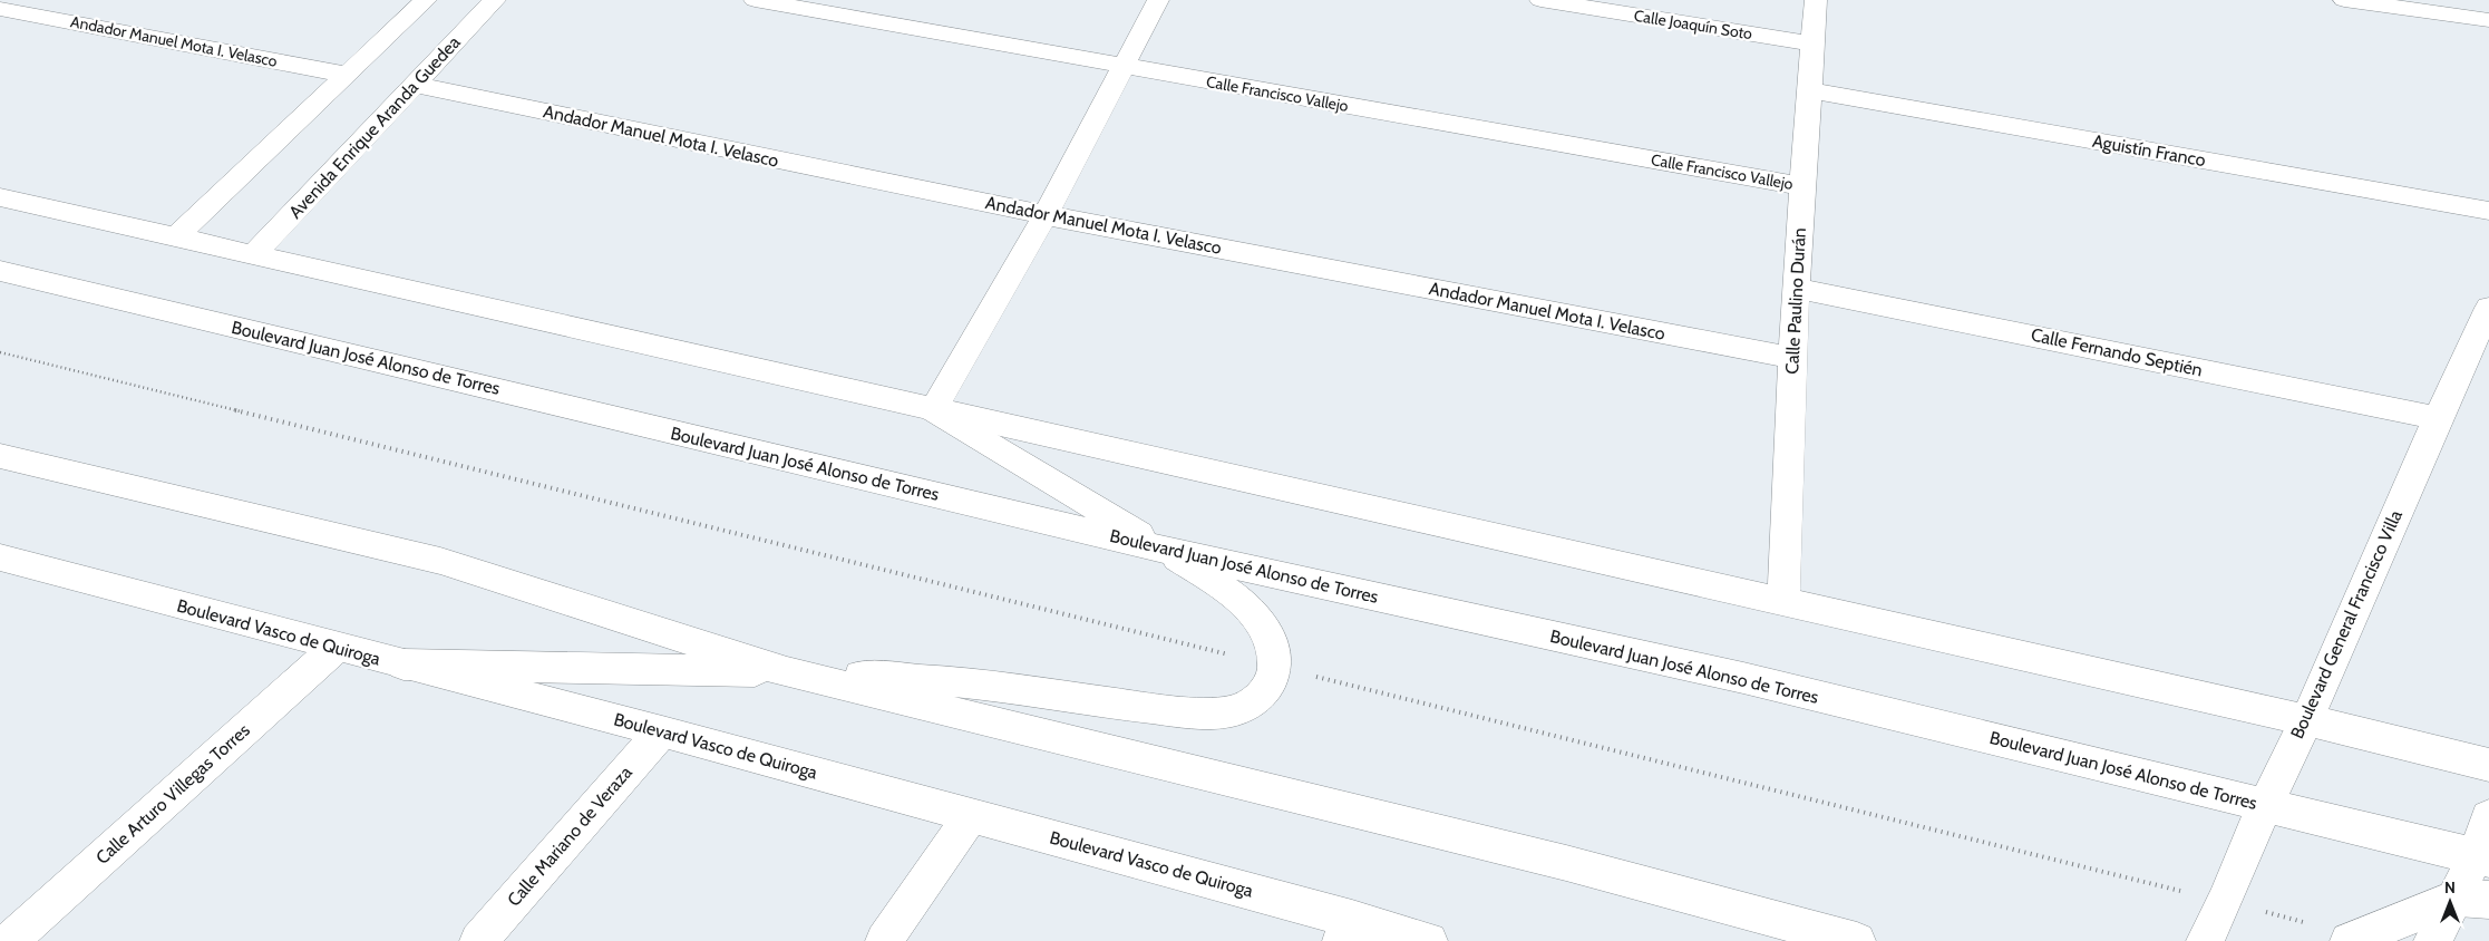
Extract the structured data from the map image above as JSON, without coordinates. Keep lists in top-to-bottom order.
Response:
{
  "streets": {
    "street": [
      "Calle Joaquín Soto",
      "Andador Manuel Mota I. Velasco",
      "Calle Francisco Vallejo",
      "Avenida Enrique Aranda Guedea",
      "Aguistín Franco",
      "Calle Paulino Durán",
      "Calle Fernando Septién",
      "Boulevard Juan José Alonso de Torres",
      "Boulevard General Francisco Villa",
      "Boulevard Vasco de Quiroga",
      "Calle Arturo Villegas Torres",
      "Calle Mariano de Veraza"
    ]
  },
  "crossings": [
    ["Calle Joaquín Soto", "Calle Paulino Durán"],
    ["Andador Manuel Mota I. Velasco", "Avenida Enrique Aranda Guedea"],
    ["Andador Manuel Mota I. Velasco", "Calle Paulino Durán"],
    ["Calle Francisco Vallejo", "Calle Paulino Durán"],
    ["Aguistín Franco", "Calle Paulino Durán"],
    ["Calle Paulino Durán", "Calle Fernando Septién"],
    ["Calle Fernando Septién", "Boulevard General Francisco Villa"],
    ["Boulevard Juan José Alonso de Torres", "Boulevard General Francisco Villa"],
    ["Boulevard Vasco de Quiroga", "Calle Arturo Villegas Torres"],
    ["Boulevard Vasco de Quiroga", "Calle Mariano de Veraza"]
  ],
  "north": "top"
}
